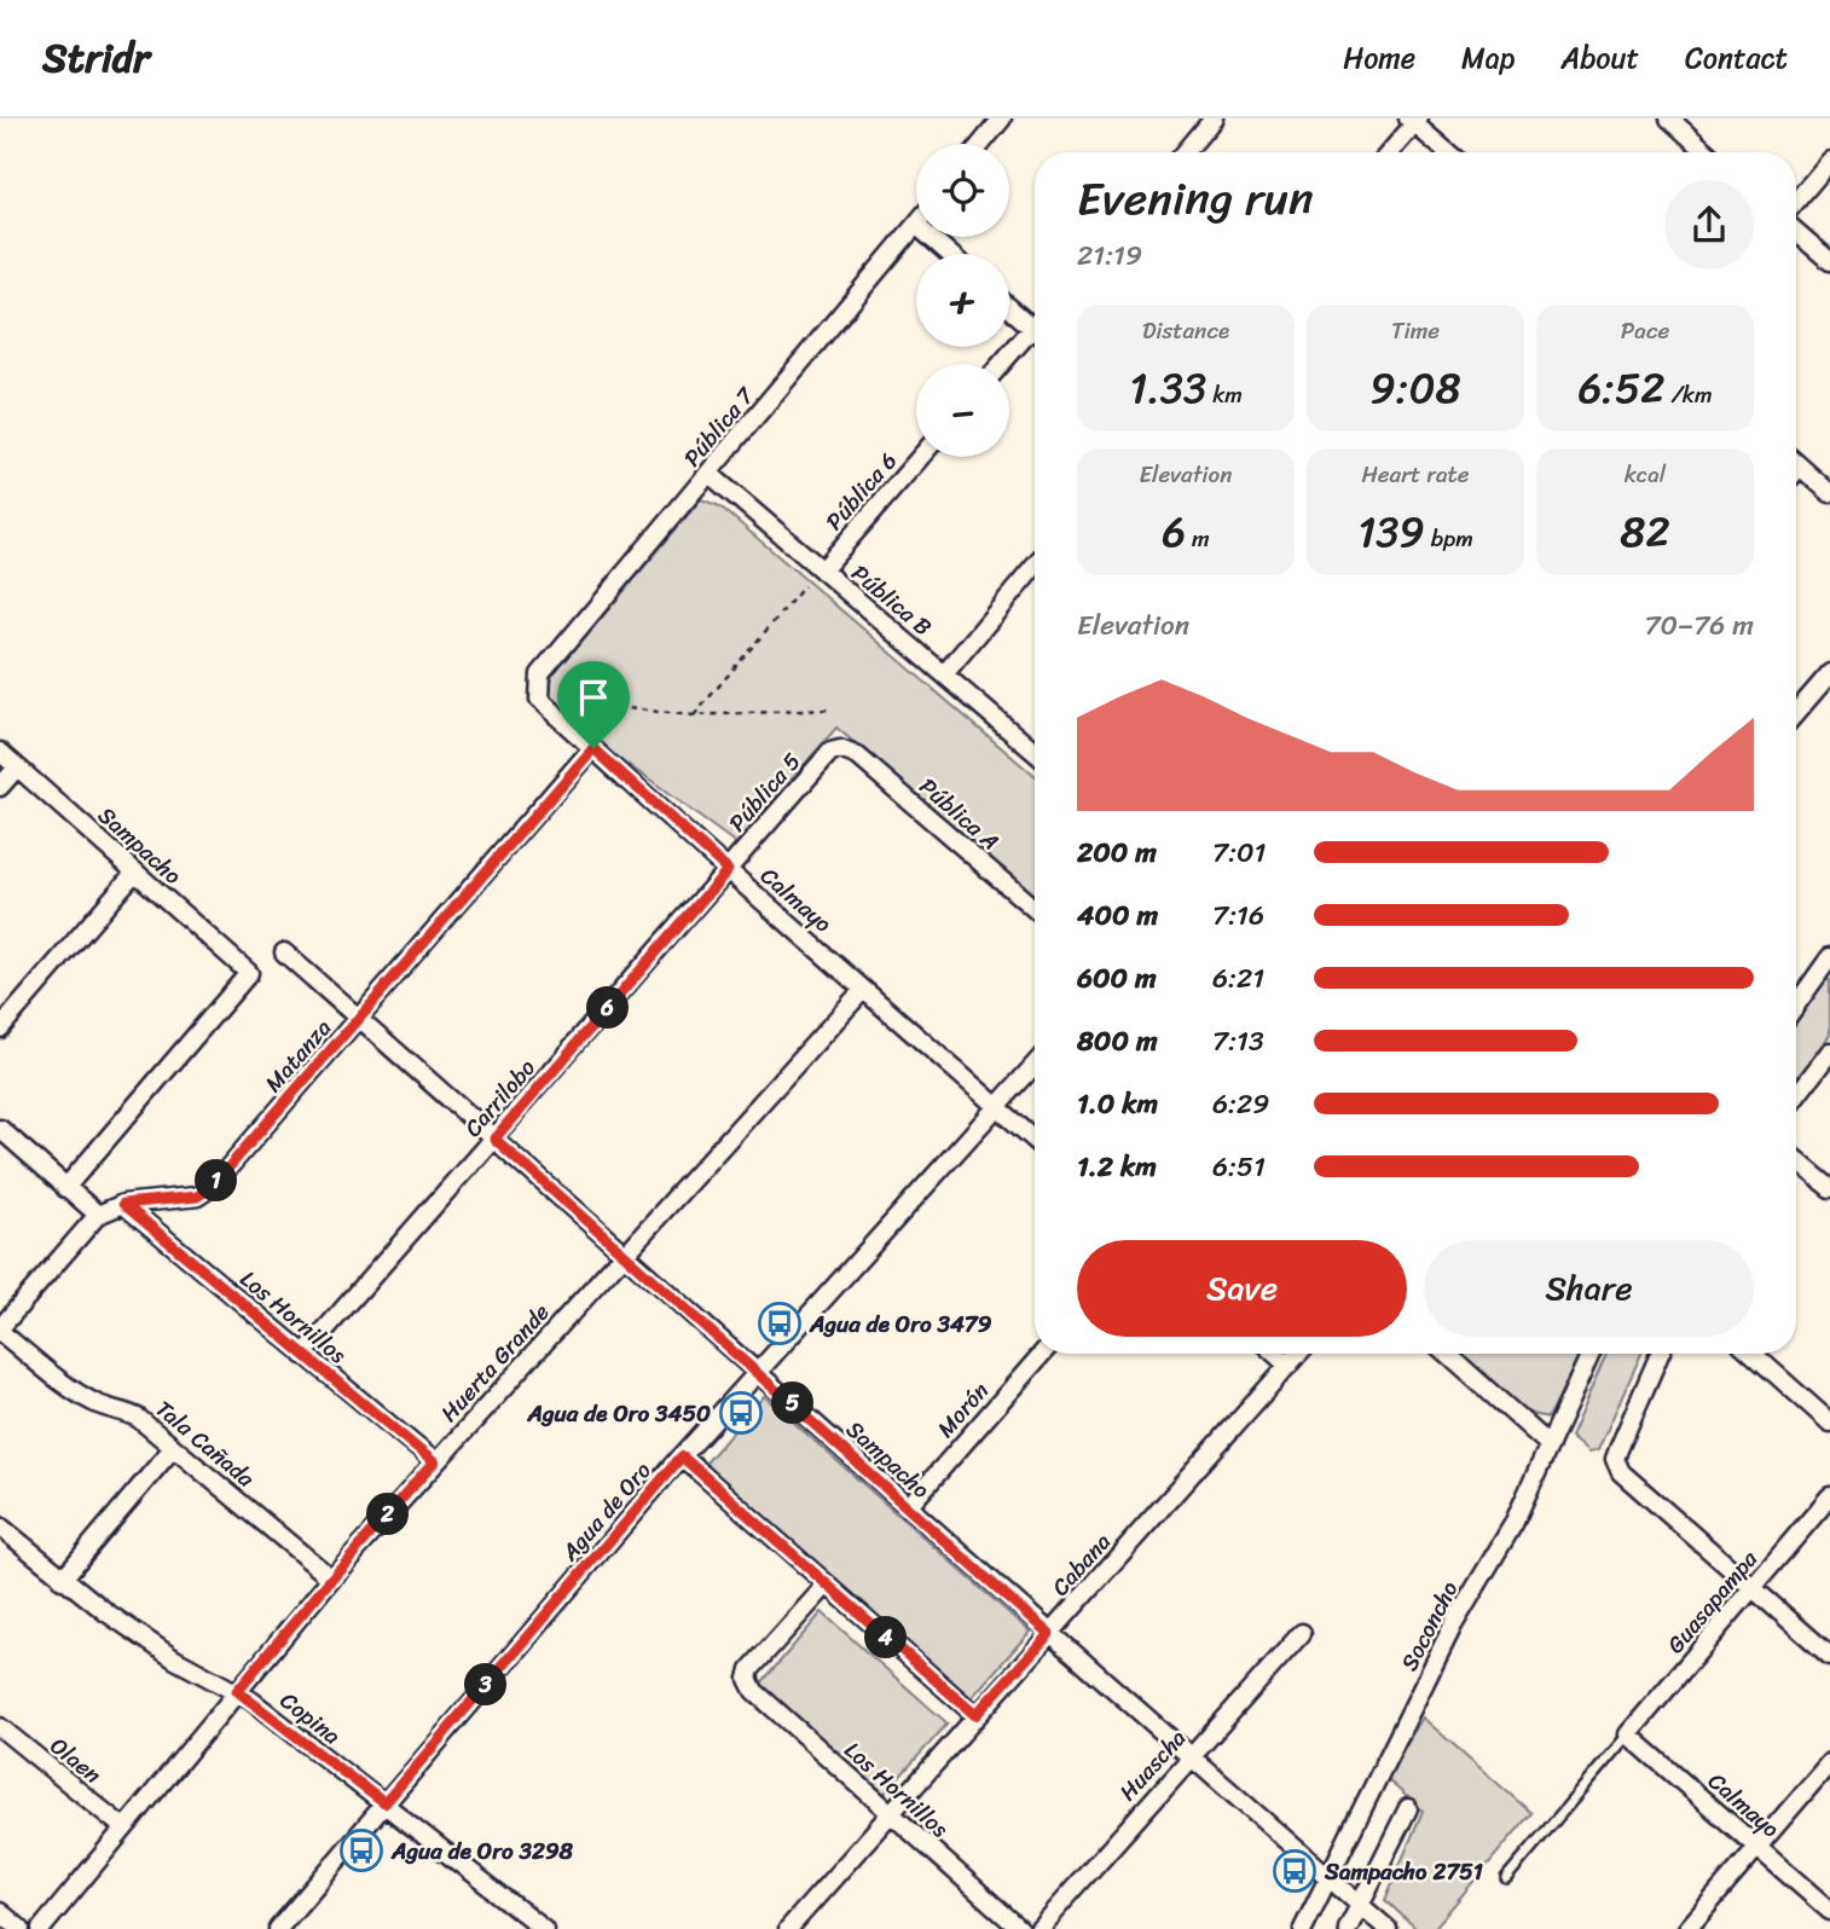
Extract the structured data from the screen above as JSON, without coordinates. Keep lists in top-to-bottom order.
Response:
{
  "streets": {
    "street": [
      "Pública 7",
      "Pública 6",
      "Pública B",
      "Pública 5",
      "Pública A",
      "Sampacho",
      "Calmayo",
      "Matanza",
      "Carrilobo",
      "Los Hornillos",
      "Huerta Grande",
      "Morón",
      "Tala Cañada",
      "Agua de Oro",
      "Cabana",
      "Guasapampa",
      "Soconcho",
      "Copina",
      "Olaen",
      "Huascha"
    ]
  },
  "crossings": [
    ["Pública 7", "Pública B"],
    ["Pública 7", "Calmayo"],
    ["Pública 6", "Pública B"],
    ["Pública 5", "Pública A"],
    ["Pública 5", "Calmayo"],
    ["Pública 5", "Carrilobo"],
    ["Sampacho", "Matanza"],
    ["Sampacho", "Carrilobo"],
    ["Sampacho", "Huerta Grande"],
    ["Sampacho", "Morón"],
    ["Sampacho", "Agua de Oro"],
    ["Sampacho", "Cabana"],
    ["Sampacho", "Soconcho"],
    ["Sampacho", "Huascha"],
    ["Calmayo", "Matanza"],
    ["Calmayo", "Carrilobo"],
    ["Calmayo", "Huerta Grande"],
    ["Calmayo", "Agua de Oro"],
    ["Calmayo", "Guasapampa"],
    ["Matanza", "Los Hornillos"],
    ["Matanza", "Tala Cañada"],
    ["Carrilobo", "Los Hornillos"],
    ["Los Hornillos", "Huerta Grande"],
    ["Los Hornillos", "Cabana"],
    ["Huerta Grande", "Tala Cañada"],
    ["Huerta Grande", "Copina"],
    ["Huerta Grande", "Olaen"],
    ["Agua de Oro", "Copina"]
  ],
  "places": {
    "bus stop": [
      "Agua de Oro 3479",
      "Agua de Oro 3450",
      "Agua de Oro 3298",
      "Sampacho 2751"
    ]
  },
  "page": {
    "header": "Stridr",
    "nav": [
      "Home",
      "Map",
      "About",
      "Contact"
    ],
    "map_buttons": ["+", "−"],
    "heading": ["Evening run", "21:19"],
    "stats": [
      ["Distance", "1.33 km"],
      ["Time", "9:08"],
      ["Pace", "6:52 /km"],
      ["Elevation", "6 m"],
      ["Heart rate", "139 bpm"],
      ["kcal", "82"]
    ],
    "chart": ["Elevation", "70–76 m"],
    "list": [
      {
        "name": "200 m",
        "note": "7:01"
      },
      {
        "name": "400 m",
        "note": "7:16"
      },
      {
        "name": "600 m",
        "note": "6:21"
      },
      {
        "name": "800 m",
        "note": "7:13"
      },
      {
        "name": "1.0 km",
        "note": "6:29"
      },
      {
        "name": "1.2 km",
        "note": "6:51"
      }
    ],
    "pins": [
      "6",
      "1",
      "5",
      "2",
      "4",
      "3"
    ],
    "buttons": ["Save", "Share"]
  }
}
